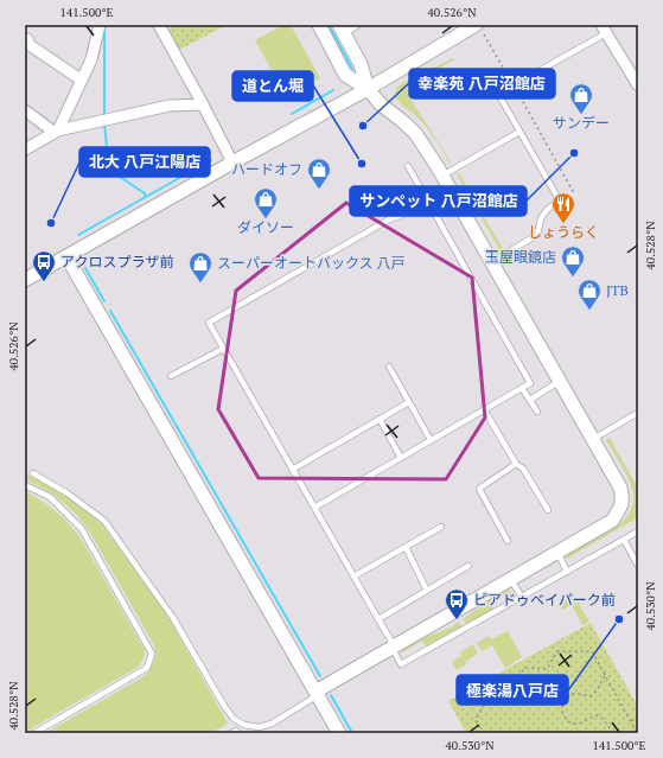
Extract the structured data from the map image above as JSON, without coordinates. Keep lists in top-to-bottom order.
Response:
{
  "places": {
    "shop": [
      "サンデー",
      "ハードオフ",
      "ダイソー",
      "玉屋眼鏡店",
      "スーパーオートバックス 八戸",
      "JTB"
    ],
    "other": [
      "幸楽苑 八戸沼館店",
      "サンペット 八戸沼館店",
      "道とん堀",
      "北大 八戸江陽店",
      "極楽湯八戸店"
    ],
    "restaurant": ["しょうらく"],
    "bus stop": ["アクロスプラザ前", "ピアドゥベイパーク前"]
  },
  "coordinates": [
    "141.500°E",
    "40.526°N",
    "40.528°N",
    "40.530°N"
  ]
}
